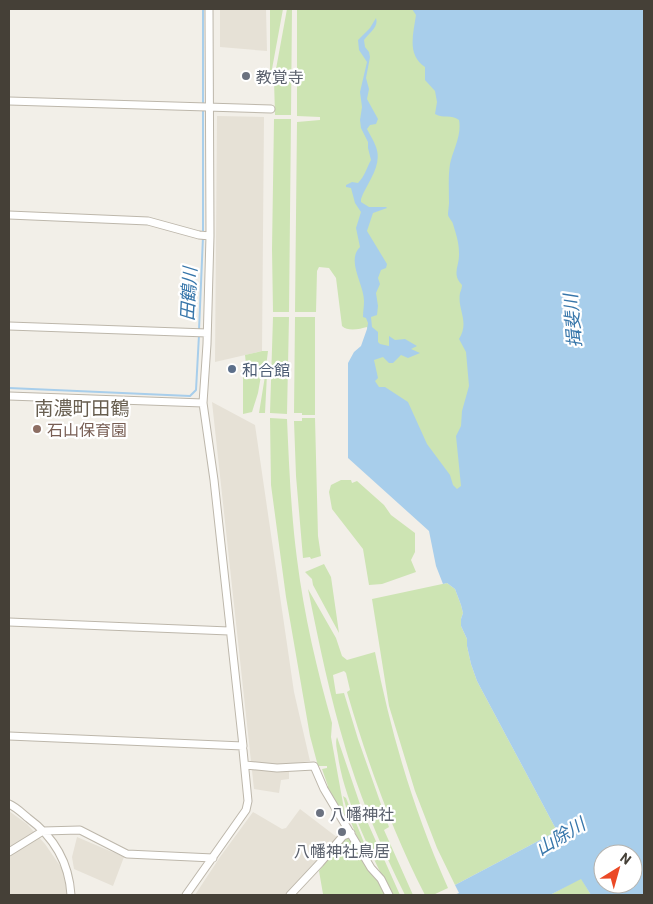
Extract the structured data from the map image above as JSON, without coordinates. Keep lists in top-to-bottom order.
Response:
{
  "districts": ["南濃町田鶴"],
  "water": ["田鶴川", "揖斐川", "山除川"],
  "places": [
    "教覚寺",
    "和合館",
    "石山保育園",
    "八幡神社",
    "八幡神社鳥居"
  ],
  "north": "top right"
}
